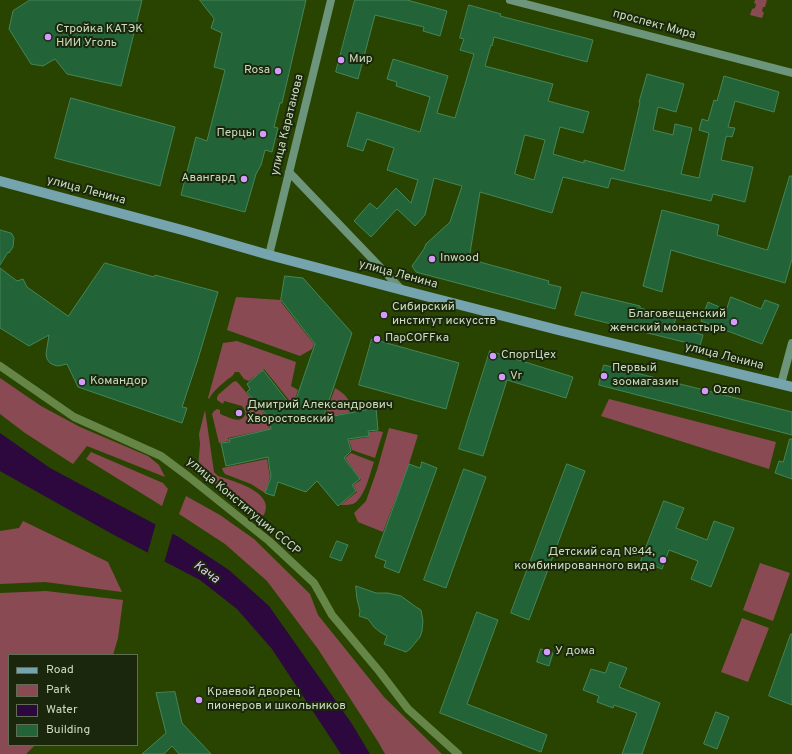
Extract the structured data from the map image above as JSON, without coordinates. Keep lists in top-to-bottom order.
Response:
{
  "streets": {
    "main road": ["улица Ленина"],
    "street": ["проспект Мира", "улица Каратанова", "улица Конституции СССР"]
  },
  "crossings": [
    ["улица Каратанова", "улица Ленина"]
  ],
  "water": ["Кача"],
  "places": [
    "Стройка КАТЭК НИИ Уголь",
    "Мир",
    "Rosa",
    "Перцы",
    "Авангард",
    "Inwood",
    "Сибирский институт искусств",
    "Благовещенский женский монастырь",
    "ПарCOFFка",
    "СпортЦех",
    "Первый зоомагазин",
    "Vr",
    "Командор",
    "Ozon",
    "Дмитрий Александрович Хворостовский",
    "Детский сад №44, комбинированного вида",
    "У дома",
    "Краевой дворец пионеров и школьников"
  ],
  "legend": [
    "Road",
    "Park",
    "Water",
    "Building"
  ]
}
